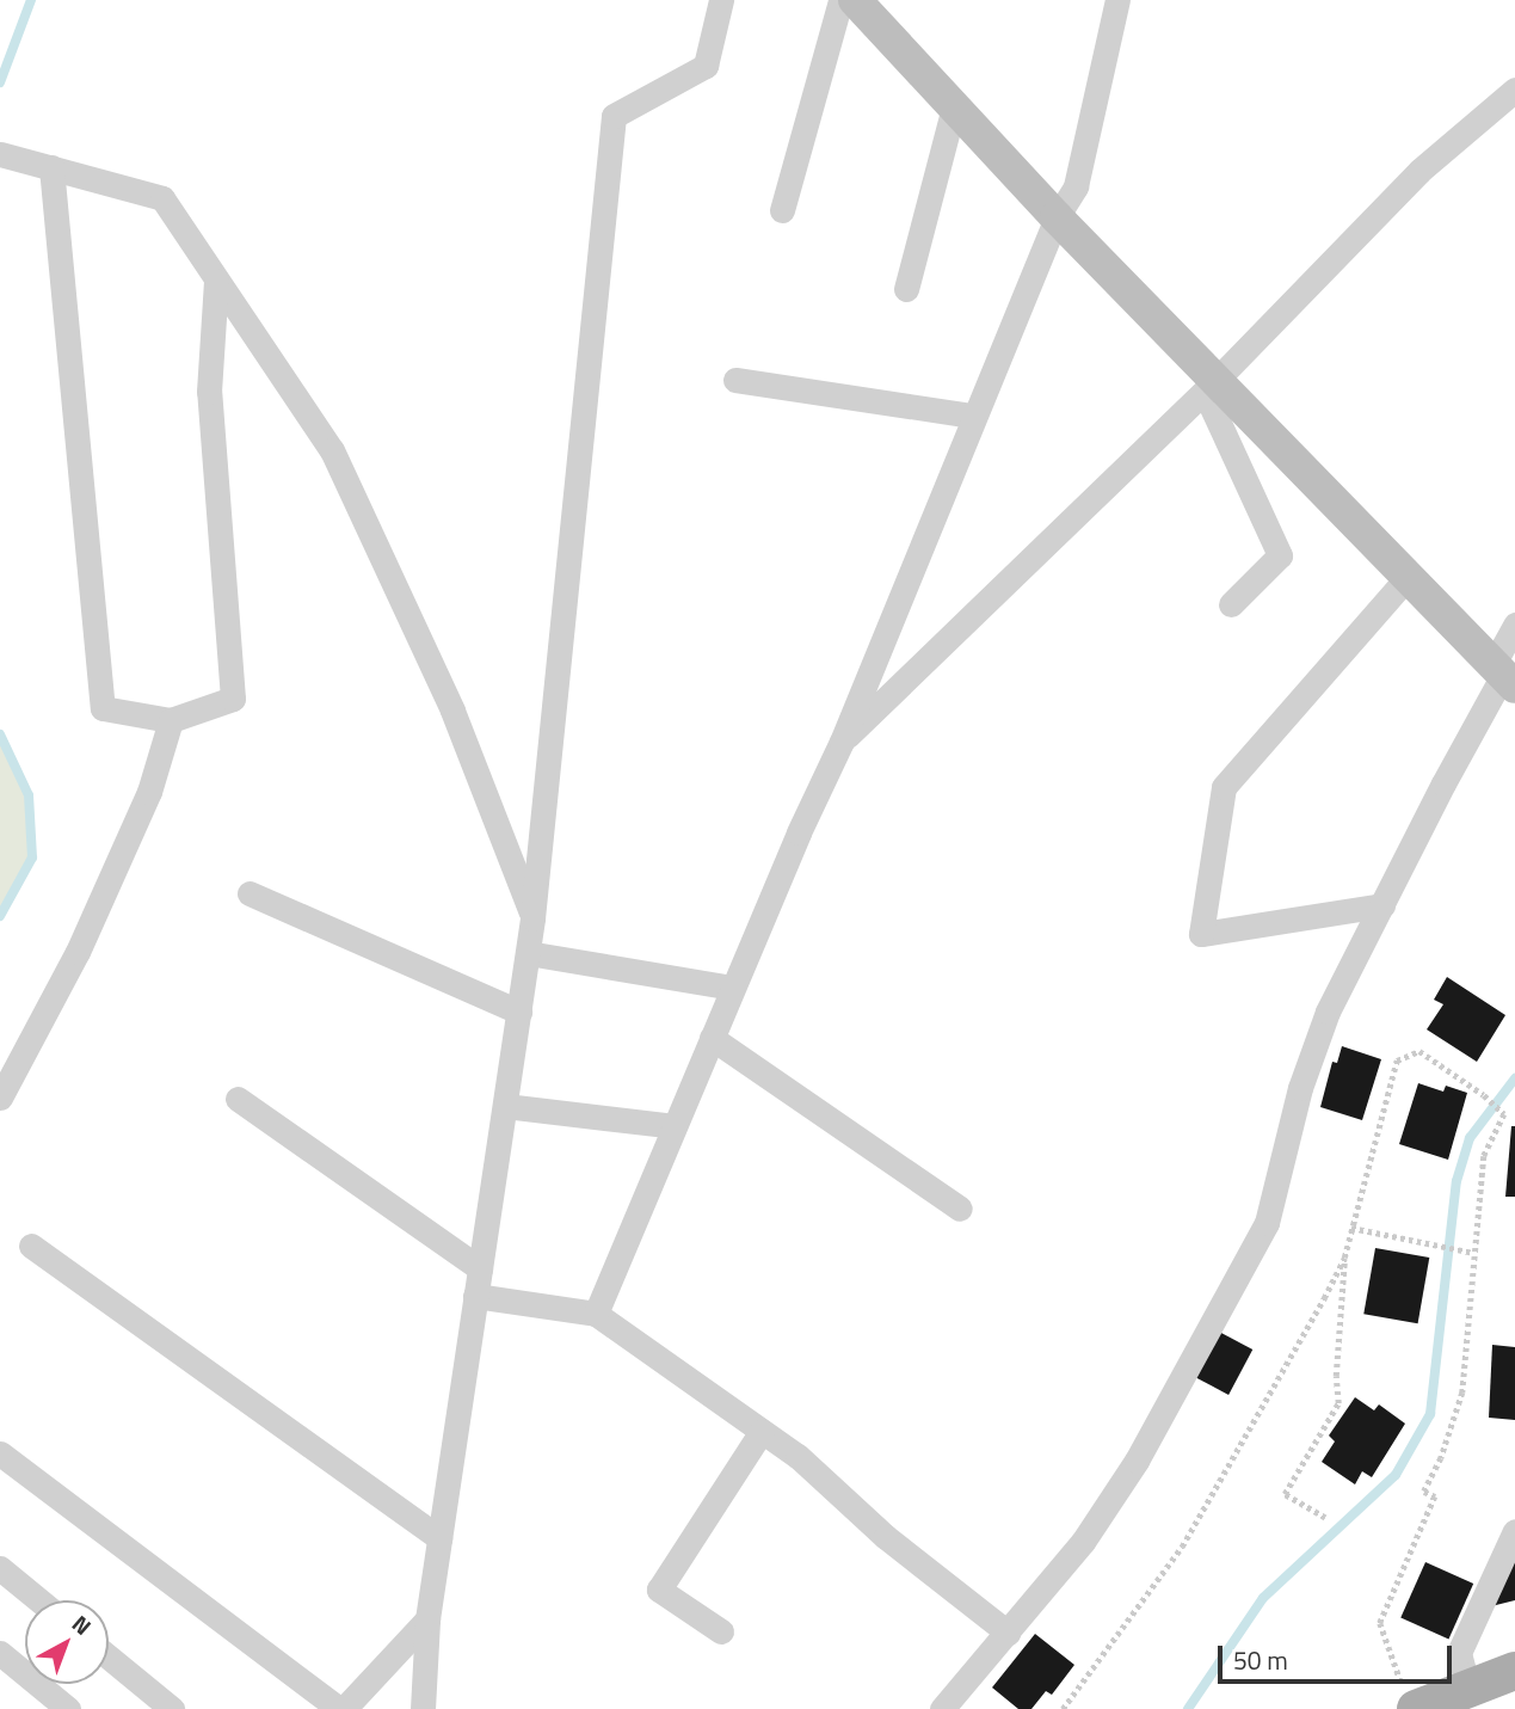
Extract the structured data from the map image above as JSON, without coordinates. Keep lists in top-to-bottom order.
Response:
{
  "scale_bar": "50 m",
  "north": "top right"
}
